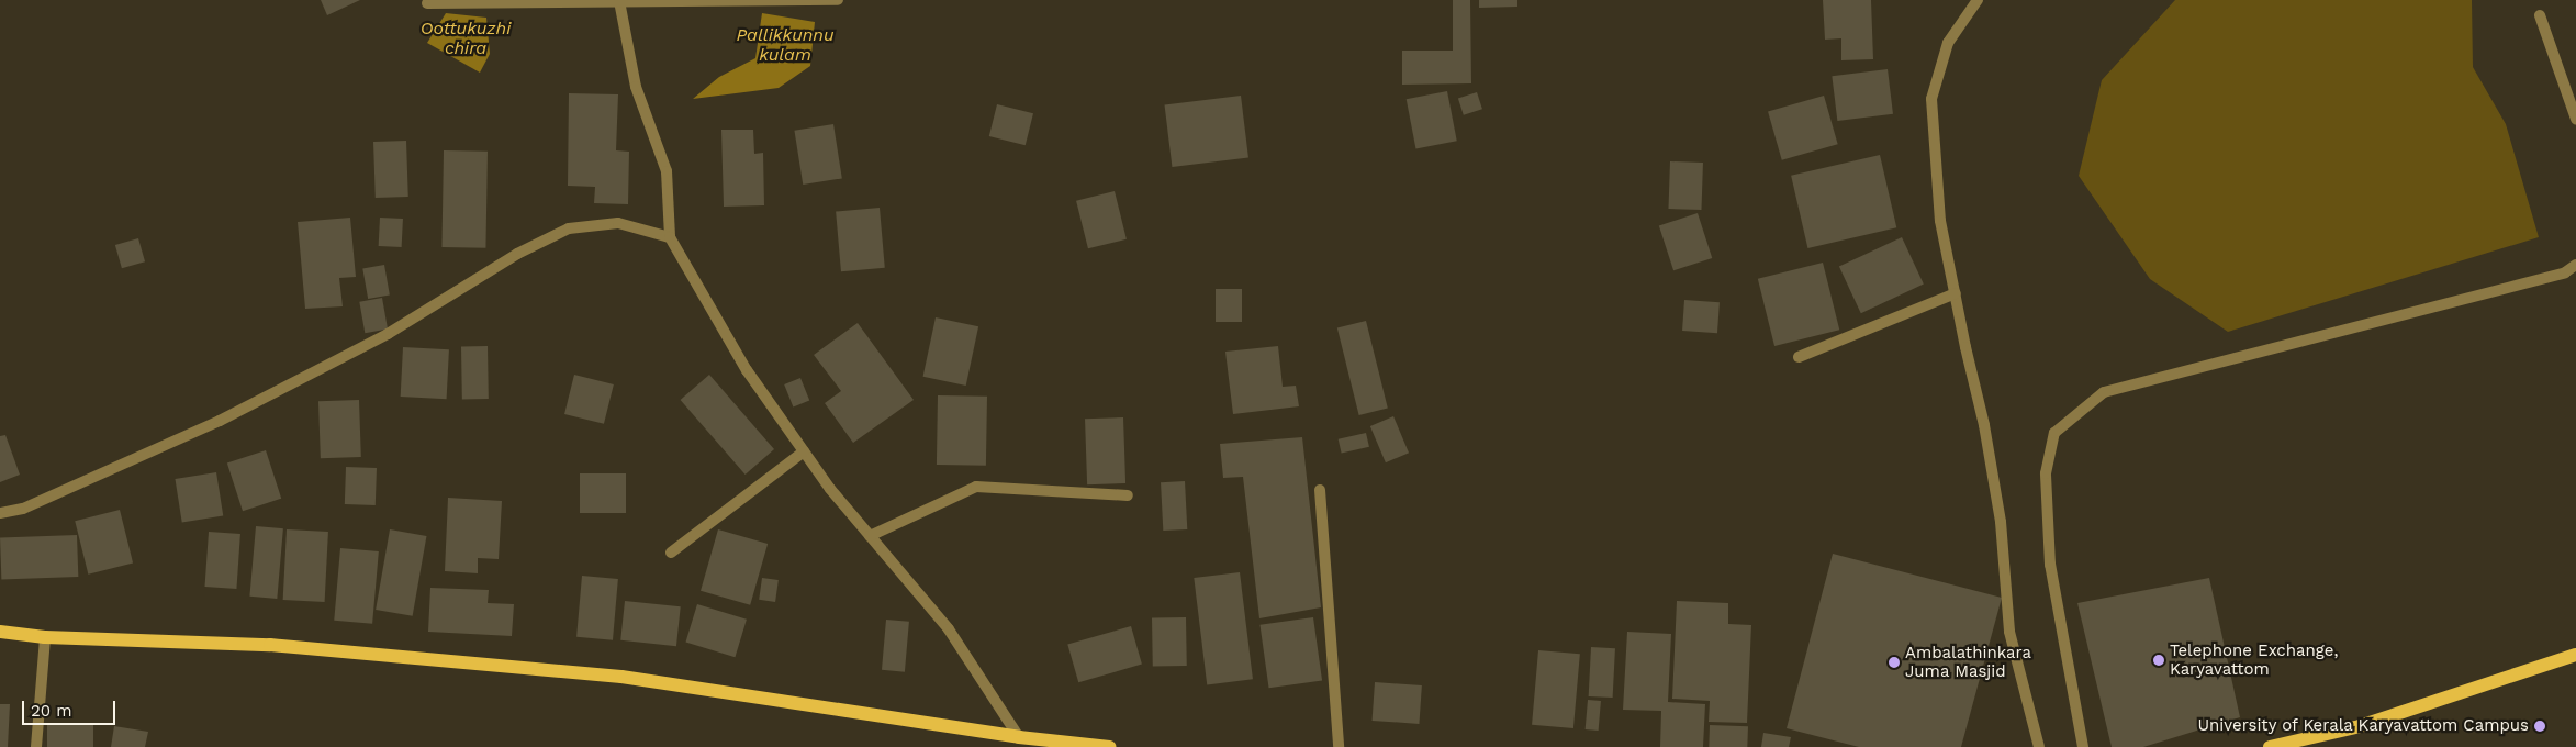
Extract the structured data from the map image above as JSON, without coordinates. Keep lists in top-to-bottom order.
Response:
{
  "water": ["Oottukuzhi chira", "Pallikkunnu kulam"],
  "places": ["Telephone Exchange, Karyavattom", "Ambalathinkara Juma Masjid", "University of Kerala Karyavattom Campus"],
  "scale_bar": "20 m"
}
